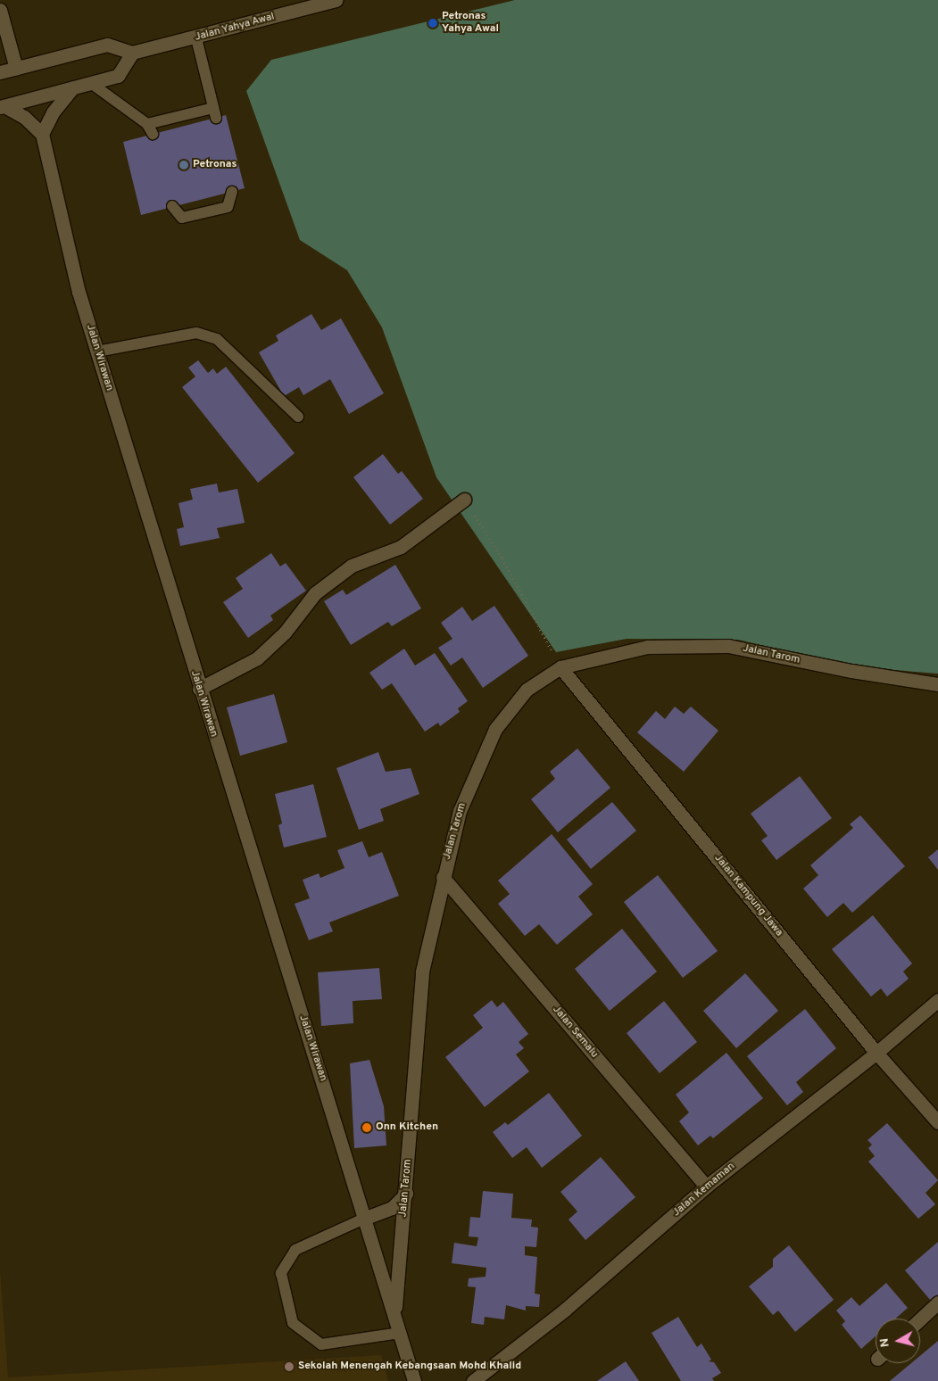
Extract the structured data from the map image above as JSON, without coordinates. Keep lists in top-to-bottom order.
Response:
{
  "streets": {
    "street": [
      "Jalan Yahya Awal",
      "Jalan Wirawan",
      "Jalan Tarom",
      "Jalan Kampung Jawa",
      "Jalan Semalu",
      "Jalan Kemaman"
    ]
  },
  "crossings": [
    ["Jalan Wirawan", "Jalan Tarom"],
    ["Jalan Tarom", "Jalan Kampung Jawa"],
    ["Jalan Tarom", "Jalan Semalu"],
    ["Jalan Kampung Jawa", "Jalan Kemaman"],
    ["Jalan Semalu", "Jalan Kemaman"]
  ],
  "places": [
    "Petronas Yahya Awal",
    "Petronas",
    "Onn Kitchen",
    "Sekolah Menengah Kebangsaan Mohd Khalid"
  ],
  "north": "left"
}
